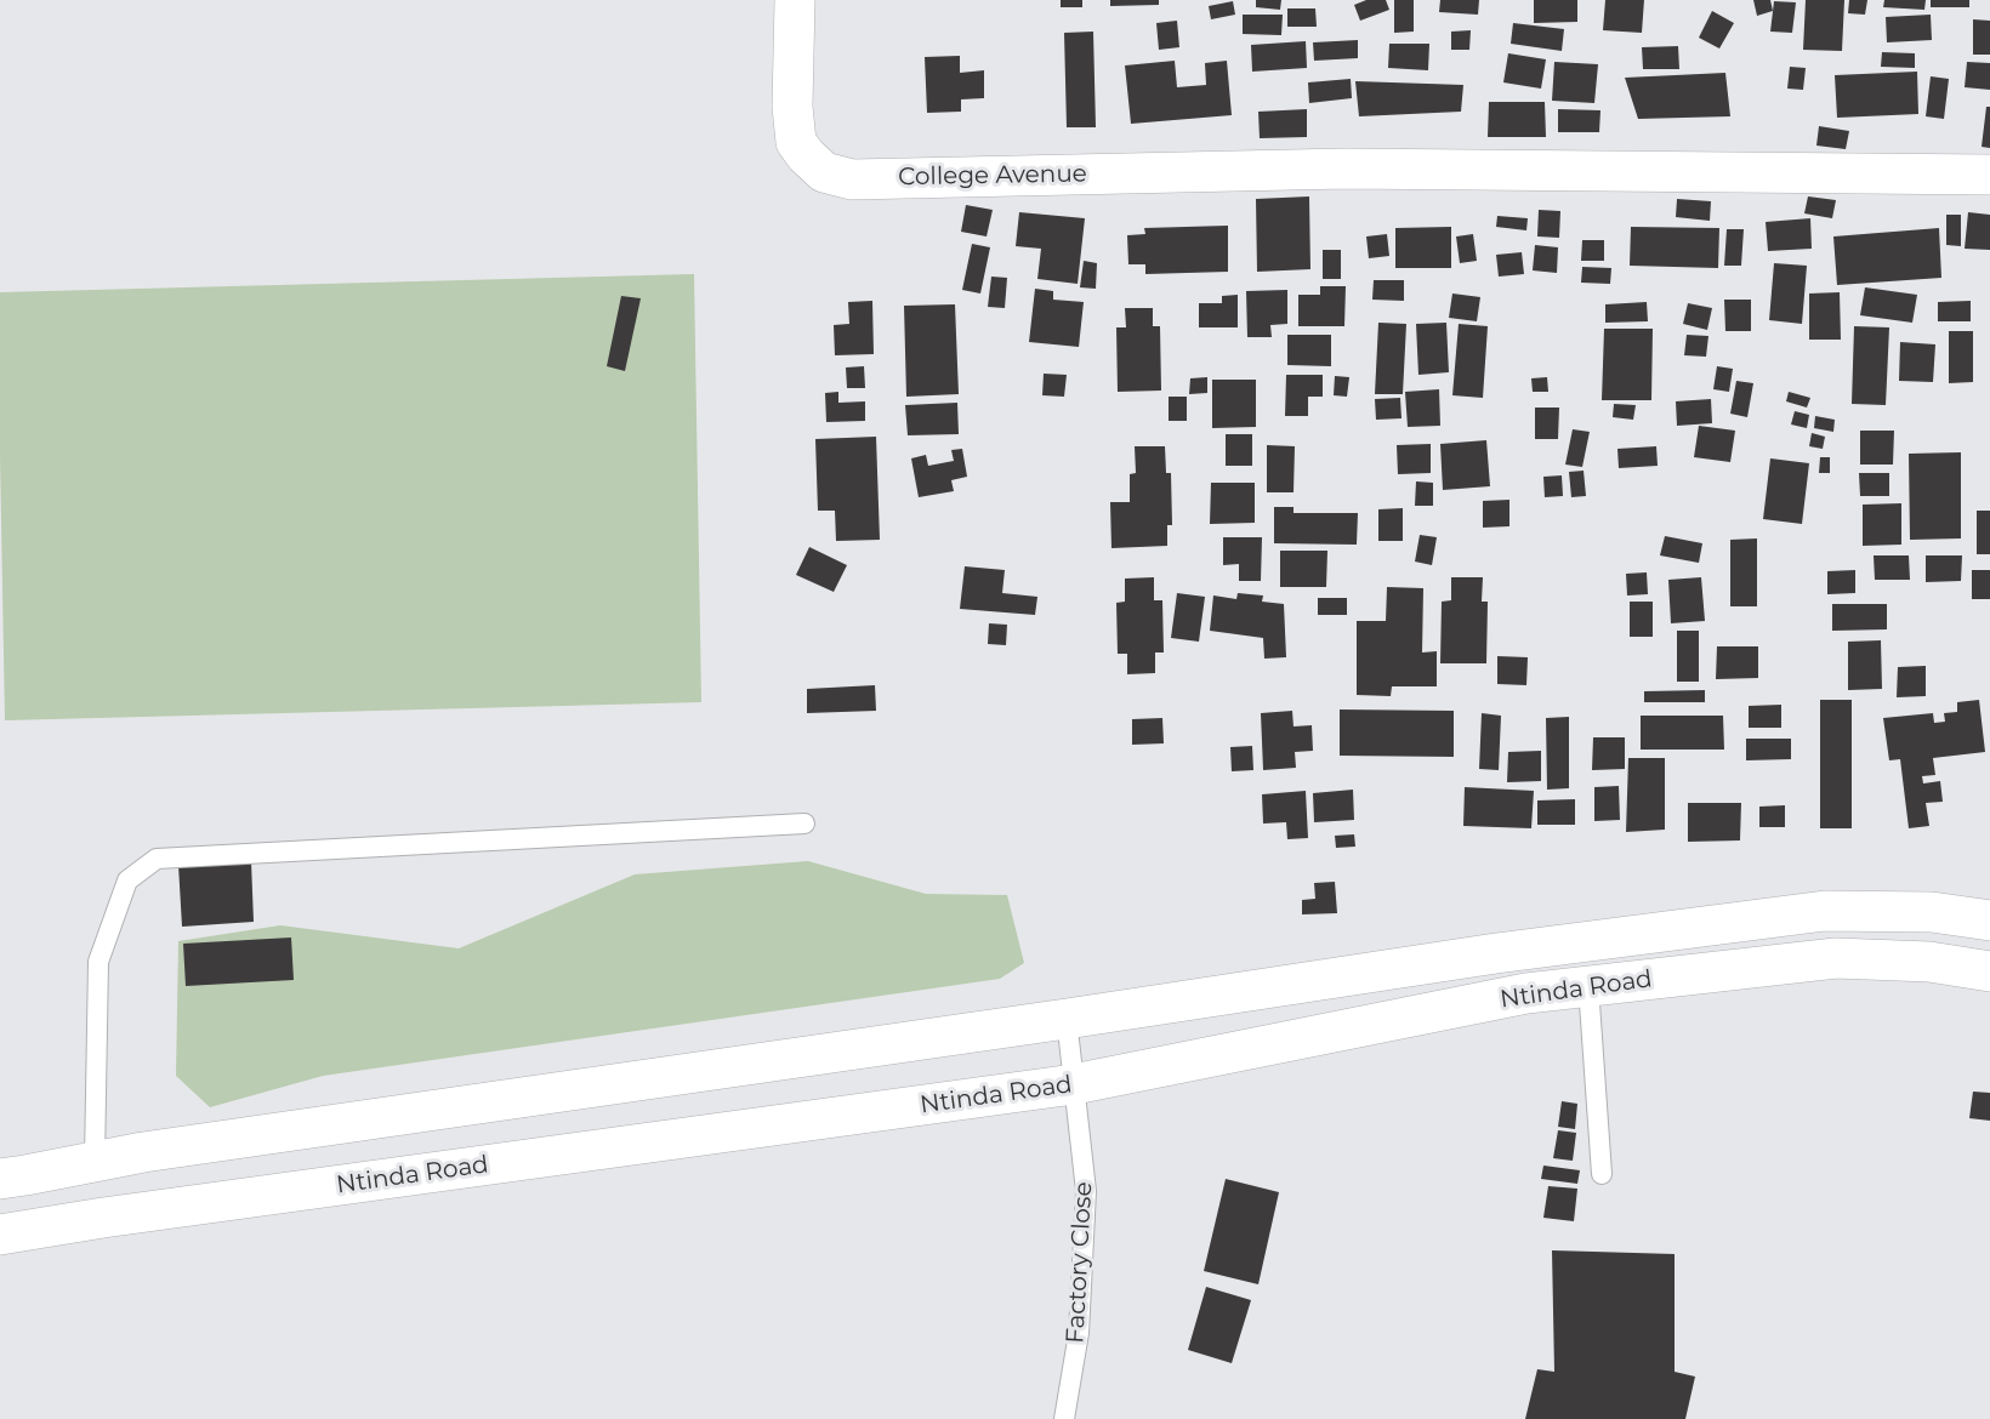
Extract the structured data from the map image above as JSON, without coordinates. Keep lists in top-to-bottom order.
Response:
{
  "streets": {
    "main road": ["College Avenue", "Ntinda Road"],
    "lane": ["Factory Close"]
  },
  "crossings": [
    ["Ntinda Road", "Factory Close"]
  ]
}
